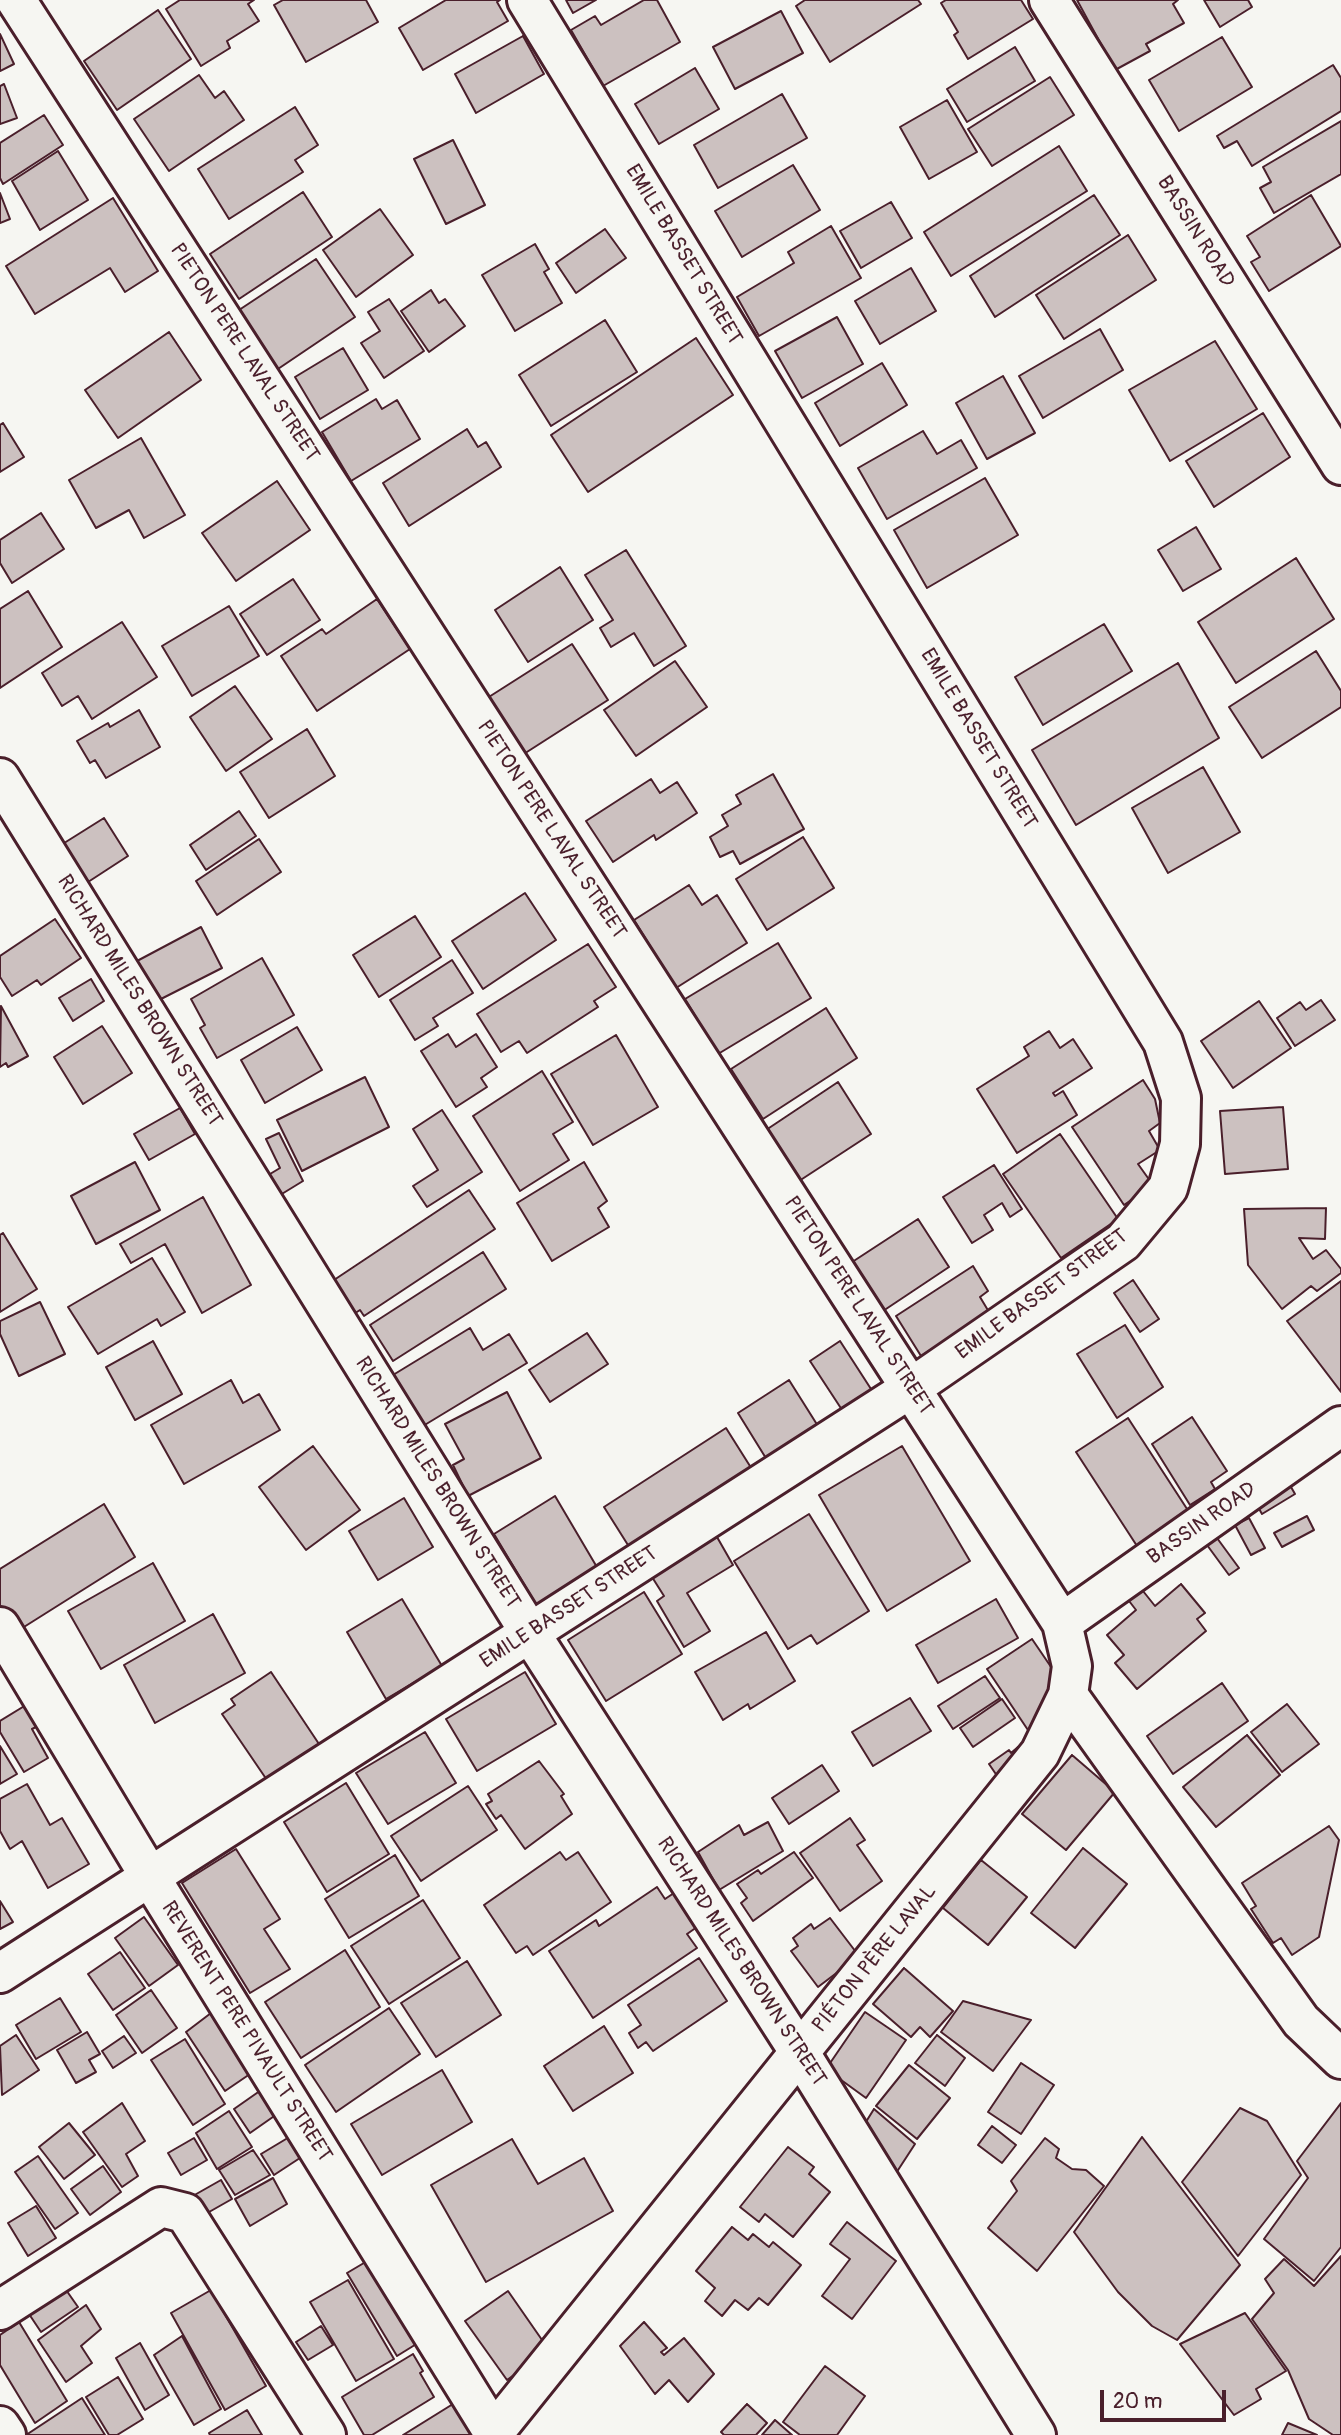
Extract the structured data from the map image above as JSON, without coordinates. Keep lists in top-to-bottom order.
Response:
{
  "streets": {
    "street": [
      "BASSIN ROAD",
      "EMILE BASSET STREET",
      "PIETON PERE LAVAL STREET",
      "RICHARD MILES BROWN STREET",
      "PIÉTON PÈRE LAVAL",
      "REVERENT PERE PIVAULT STREET"
    ]
  },
  "crossings": [
    ["BASSIN ROAD", "PIETON PERE LAVAL STREET"],
    ["EMILE BASSET STREET", "PIETON PERE LAVAL STREET"],
    ["EMILE BASSET STREET", "RICHARD MILES BROWN STREET"],
    ["EMILE BASSET STREET", "REVERENT PERE PIVAULT STREET"],
    ["PIETON PERE LAVAL STREET", "PIÉTON PÈRE LAVAL"],
    ["RICHARD MILES BROWN STREET", "PIÉTON PÈRE LAVAL"],
    ["PIÉTON PÈRE LAVAL", "REVERENT PERE PIVAULT STREET"]
  ],
  "scale_bar": "20 m"
}
